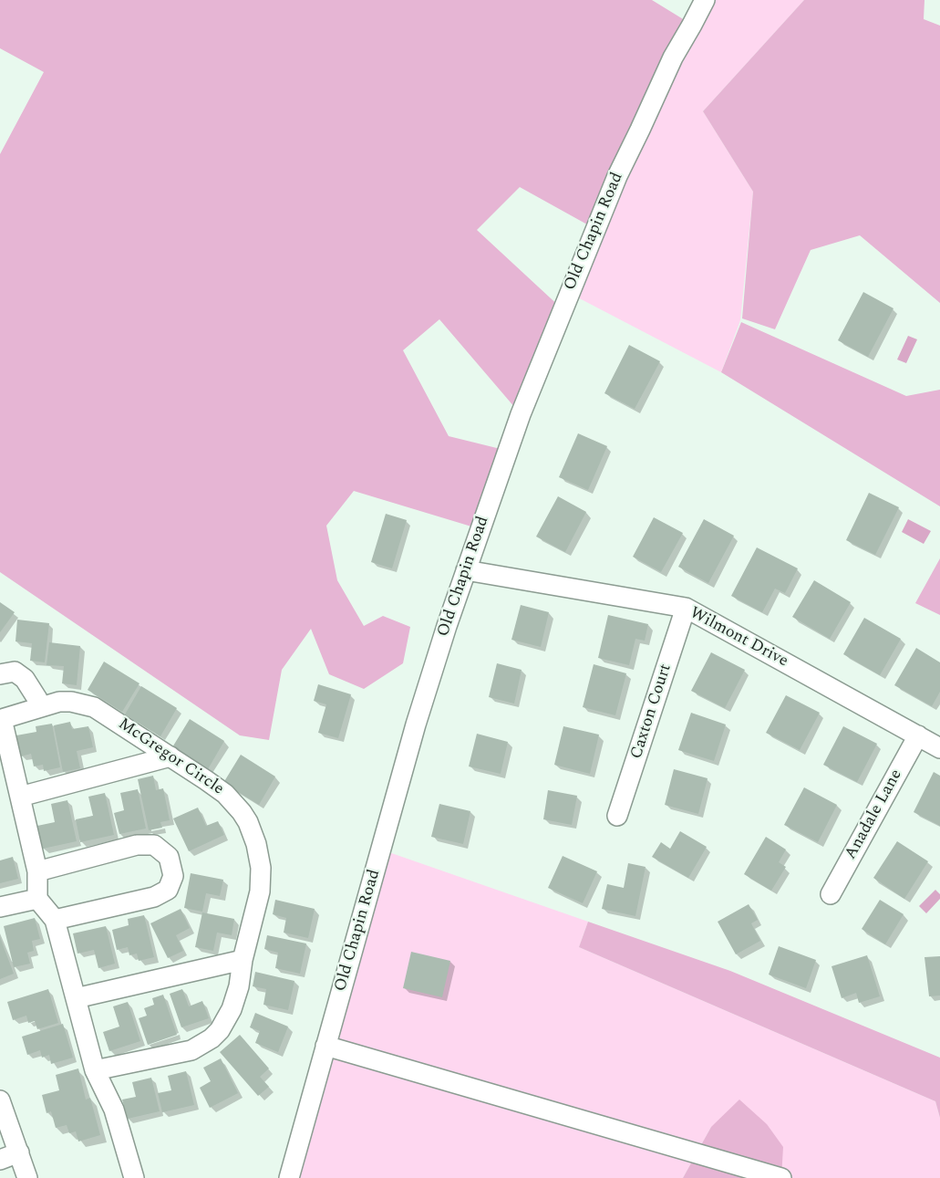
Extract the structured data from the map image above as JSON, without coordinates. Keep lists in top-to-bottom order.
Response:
{
  "streets": {
    "street": [
      "Old Chapin Road",
      "Wilmont Drive",
      "Caxton Court",
      "McGregor Circle",
      "Anadale Lane"
    ]
  },
  "crossings": [
    ["Old Chapin Road", "Wilmont Drive"],
    ["Wilmont Drive", "Caxton Court"],
    ["Wilmont Drive", "Anadale Lane"]
  ]
}
